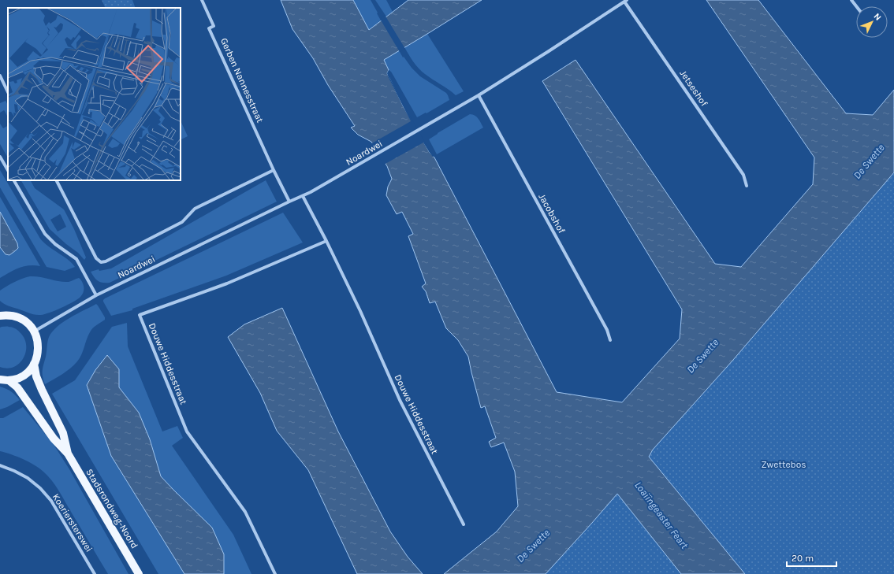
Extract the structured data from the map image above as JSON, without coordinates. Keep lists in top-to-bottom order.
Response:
{
  "streets": {
    "main road": ["Stadsrondweg-Noord"],
    "street": [
      "Gerben Nannesstraat",
      "Jetseshof",
      "Noardwei",
      "Jacobshof",
      "Douwe Hiddesstraat",
      "Koeriersterswei"
    ]
  },
  "crossings": [
    ["Gerben Nannesstraat", "Noardwei"],
    ["Jetseshof", "Noardwei"],
    ["Noardwei", "Jacobshof"],
    ["Noardwei", "Douwe Hiddesstraat"]
  ],
  "water": ["De Swette", "Loaiïngeaster Feart"],
  "parks": ["Zwettebos"],
  "scale_bar": "20 m",
  "north": "top right"
}
